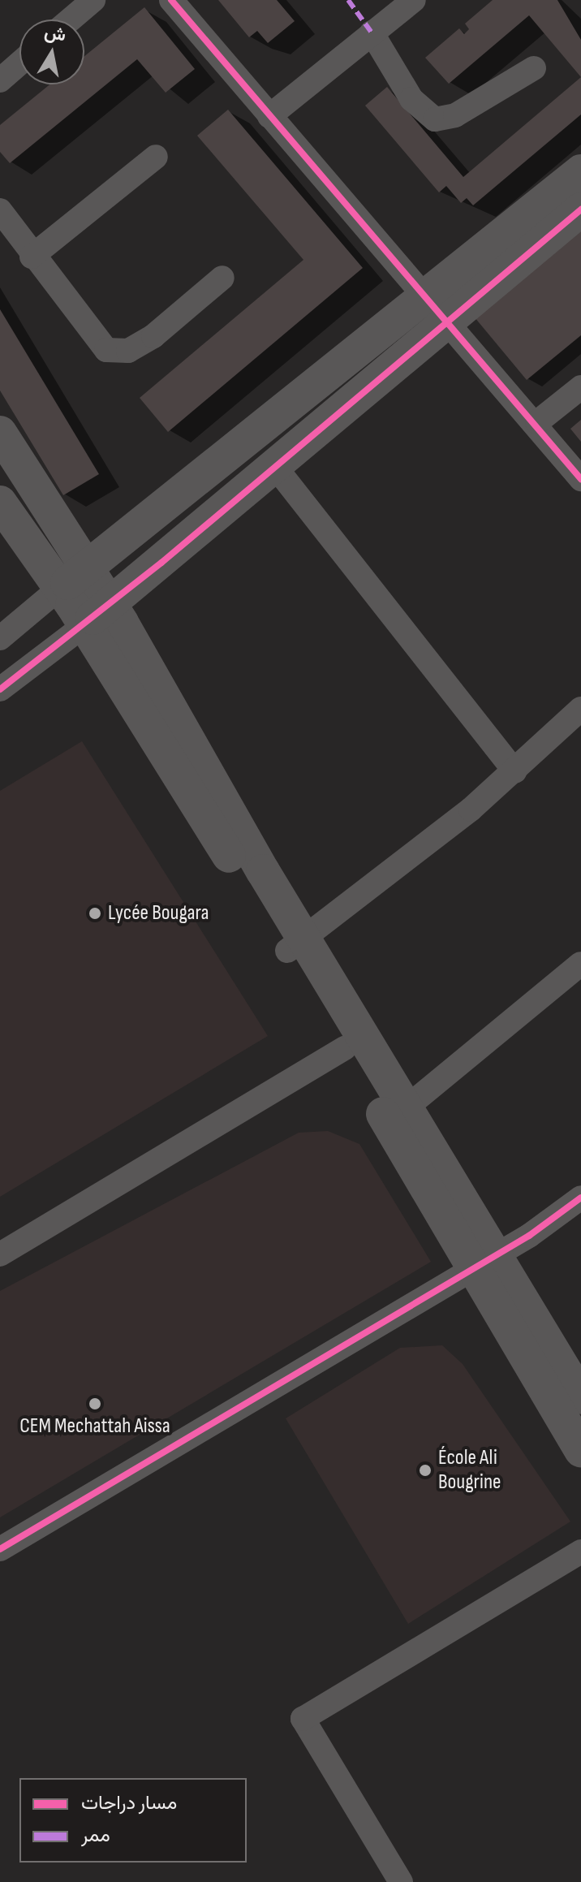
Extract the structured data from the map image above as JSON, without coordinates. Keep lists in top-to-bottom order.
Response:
{
  "places": ["Lycée Bougara", "CEM Mechattah Aissa", "École Ali Bougrine"],
  "legend": ["مسار دراجات", "ممر"],
  "north": "top"
}
